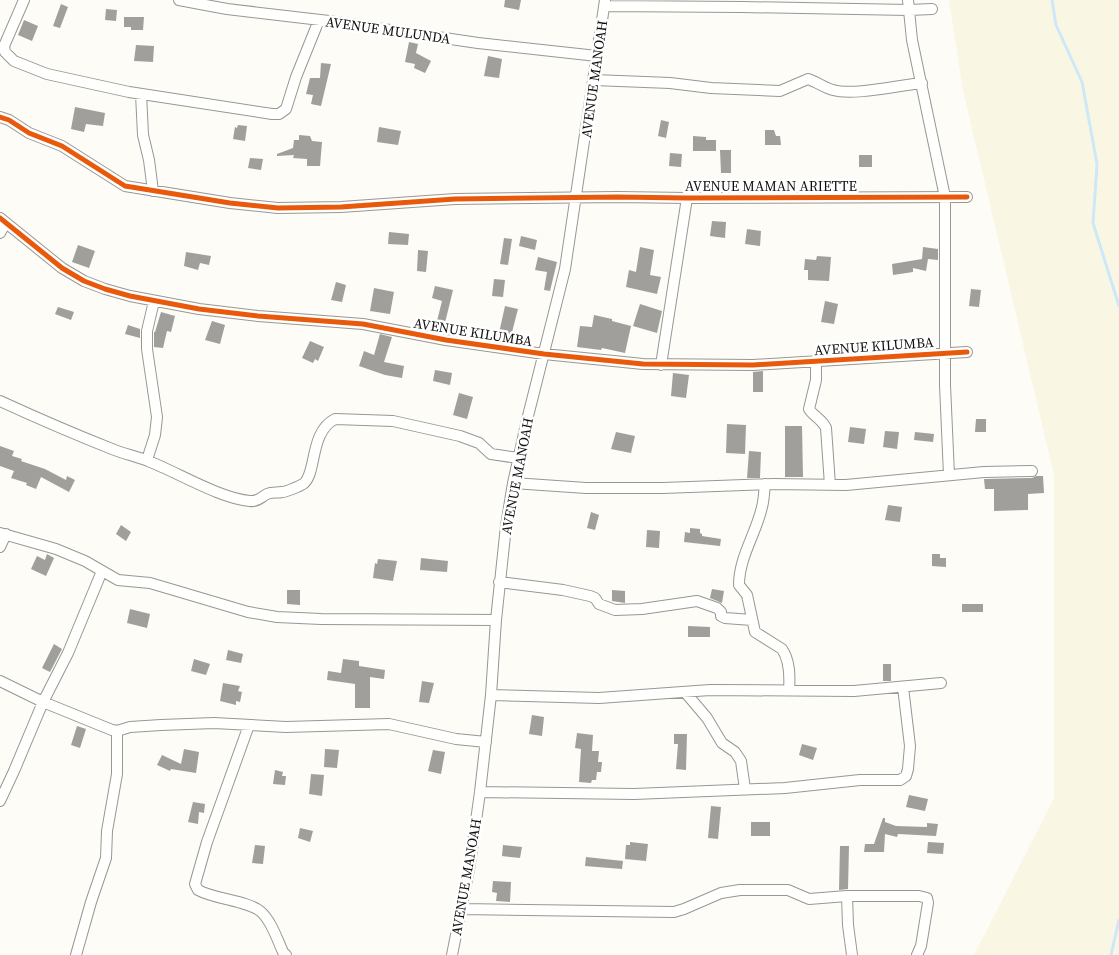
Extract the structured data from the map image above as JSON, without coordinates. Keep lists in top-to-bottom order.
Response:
{
  "streets": {
    "street": [
      "AVENUE MULUNDA",
      "AVENUE MANOAH",
      "AVENUE MAMAN ARIETTE",
      "AVENUE KILUMBA"
    ]
  },
  "crossings": [
    ["AVENUE MULUNDA", "AVENUE MANOAH"],
    ["AVENUE MANOAH", "AVENUE MAMAN ARIETTE"],
    ["AVENUE MANOAH", "AVENUE KILUMBA"]
  ]
}
